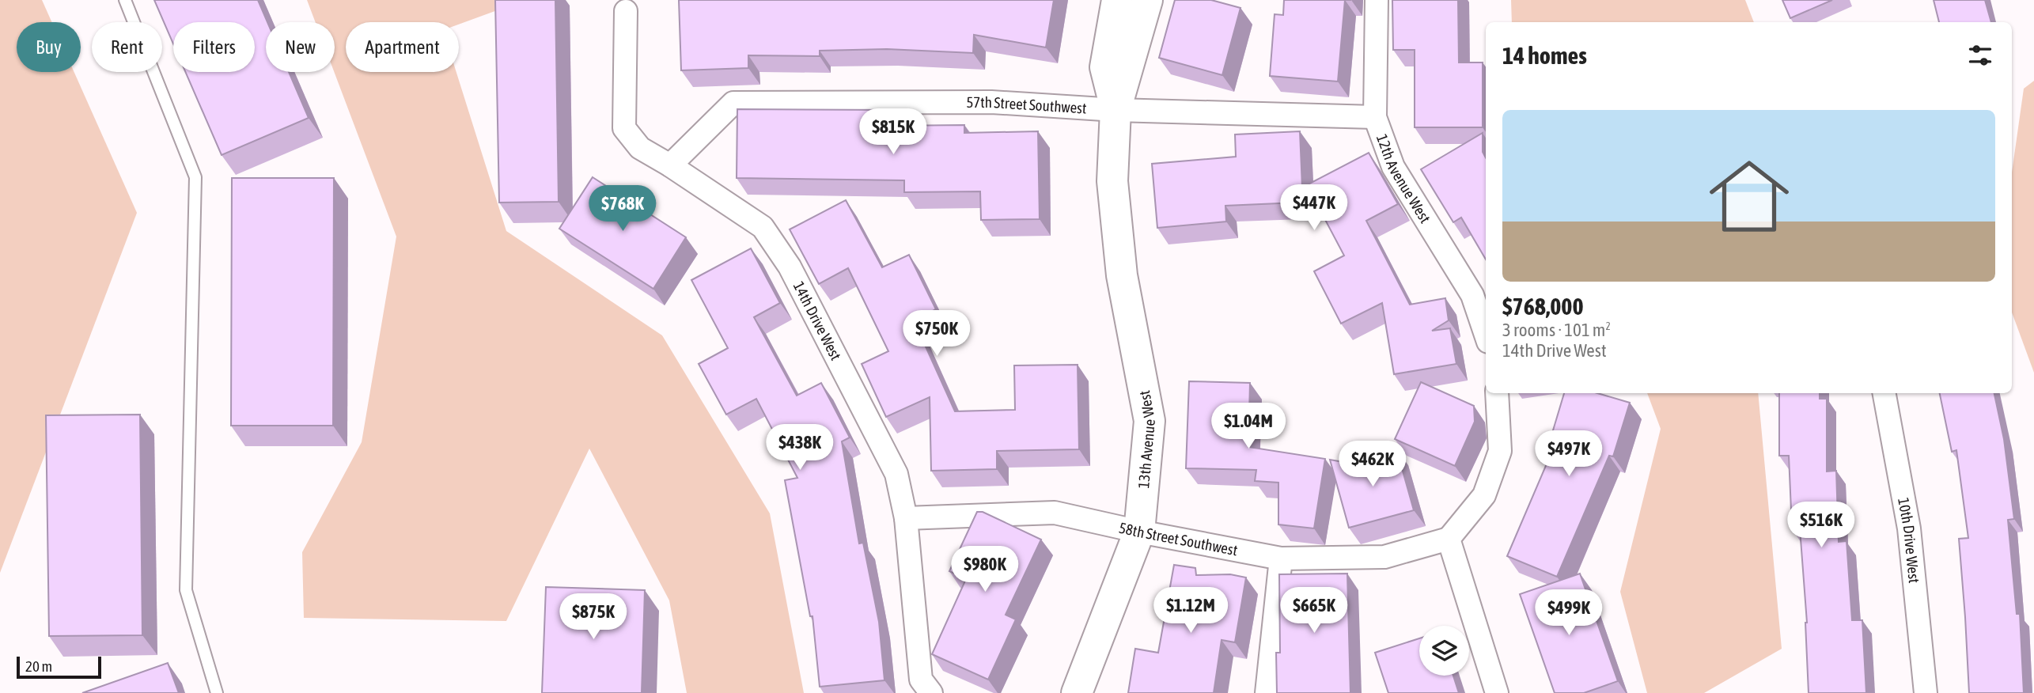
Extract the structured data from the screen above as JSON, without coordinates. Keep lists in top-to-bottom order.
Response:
{
  "streets": {
    "street": [
      "57th Street Southwest",
      "12th Avenue West",
      "14th Drive West",
      "13th Avenue West",
      "58th Street Southwest",
      "10th Drive West"
    ]
  },
  "crossings": [
    ["57th Street Southwest", "12th Avenue West"],
    ["57th Street Southwest", "14th Drive West"],
    ["57th Street Southwest", "13th Avenue West"],
    ["14th Drive West", "58th Street Southwest"],
    ["13th Avenue West", "58th Street Southwest"]
  ],
  "scale_bar": "20 m",
  "page": {
    "chip": [
      "Buy",
      "Rent",
      "Filters",
      "New",
      "Apartment"
    ],
    "heading": "14 homes",
    "list": [
      {
        "name": "$768,000",
        "note": "3 rooms · 101 m² · 14th Drive West"
      }
    ],
    "price": [
      "$815K",
      "$447K",
      "$768K",
      "$750K",
      "$1.04M",
      "$438K",
      "$497K",
      "$462K",
      "$516K",
      "$980K",
      "$1.12M",
      "$665K",
      "$499K",
      "$875K"
    ],
    "scale": "20 m"
  }
}
